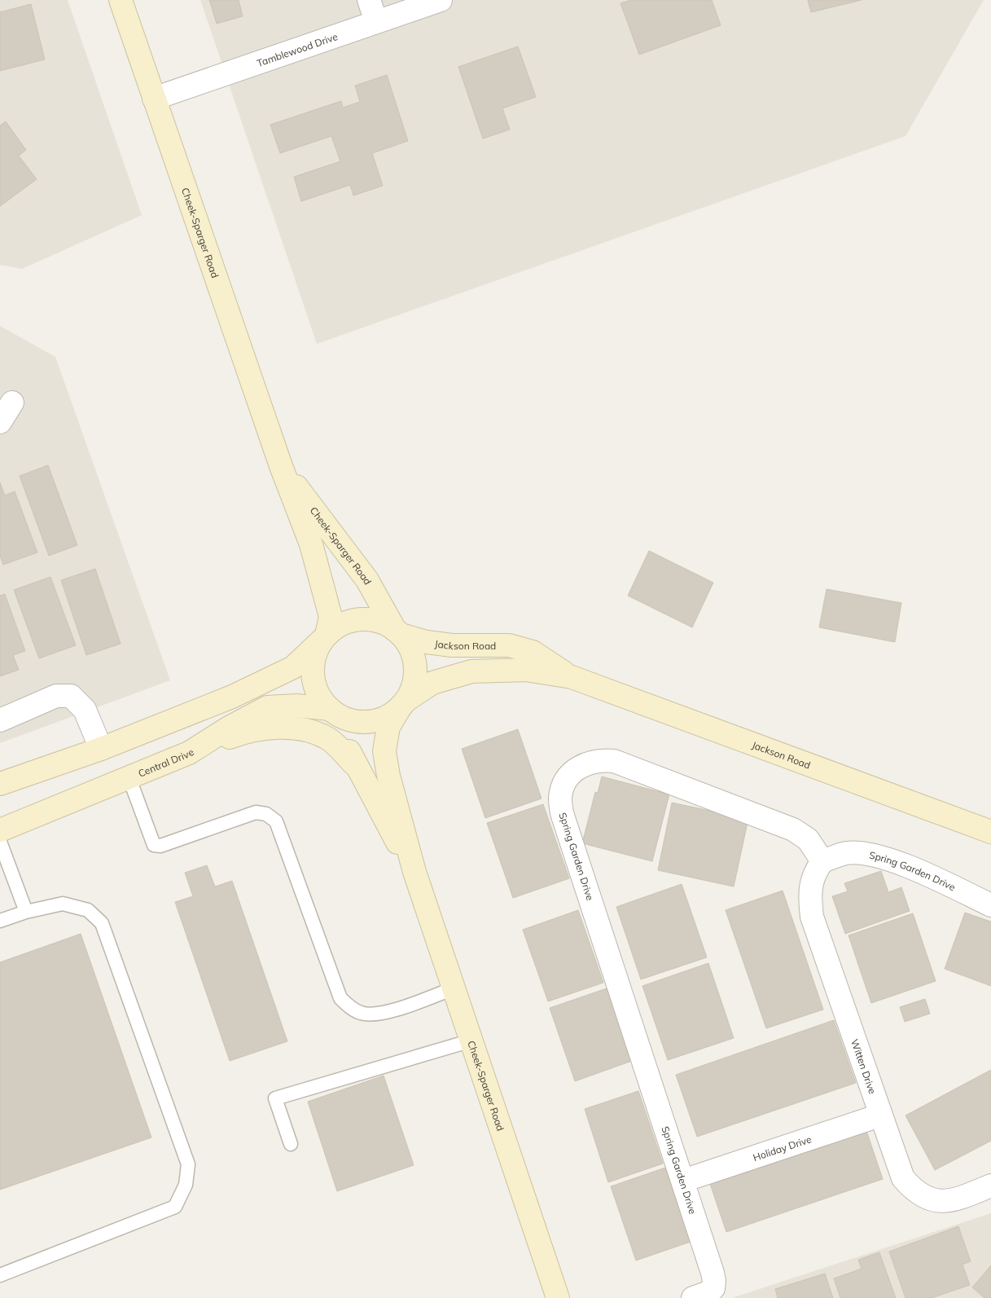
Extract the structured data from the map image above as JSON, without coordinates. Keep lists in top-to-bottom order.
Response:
{
  "streets": {
    "main road": ["Cheek-Sparger Road", "Jackson Road", "Central Drive"],
    "street": [
      "Tamblewood Drive",
      "Spring Garden Drive",
      "Witten Drive",
      "Holiday Drive"
    ]
  },
  "crossings": [
    ["Tamblewood Drive", "Cheek-Sparger Road"],
    ["Cheek-Sparger Road", "Jackson Road"],
    ["Cheek-Sparger Road", "Central Drive"],
    ["Jackson Road", "Central Drive"],
    ["Spring Garden Drive", "Witten Drive"],
    ["Spring Garden Drive", "Holiday Drive"],
    ["Witten Drive", "Holiday Drive"]
  ]
}
